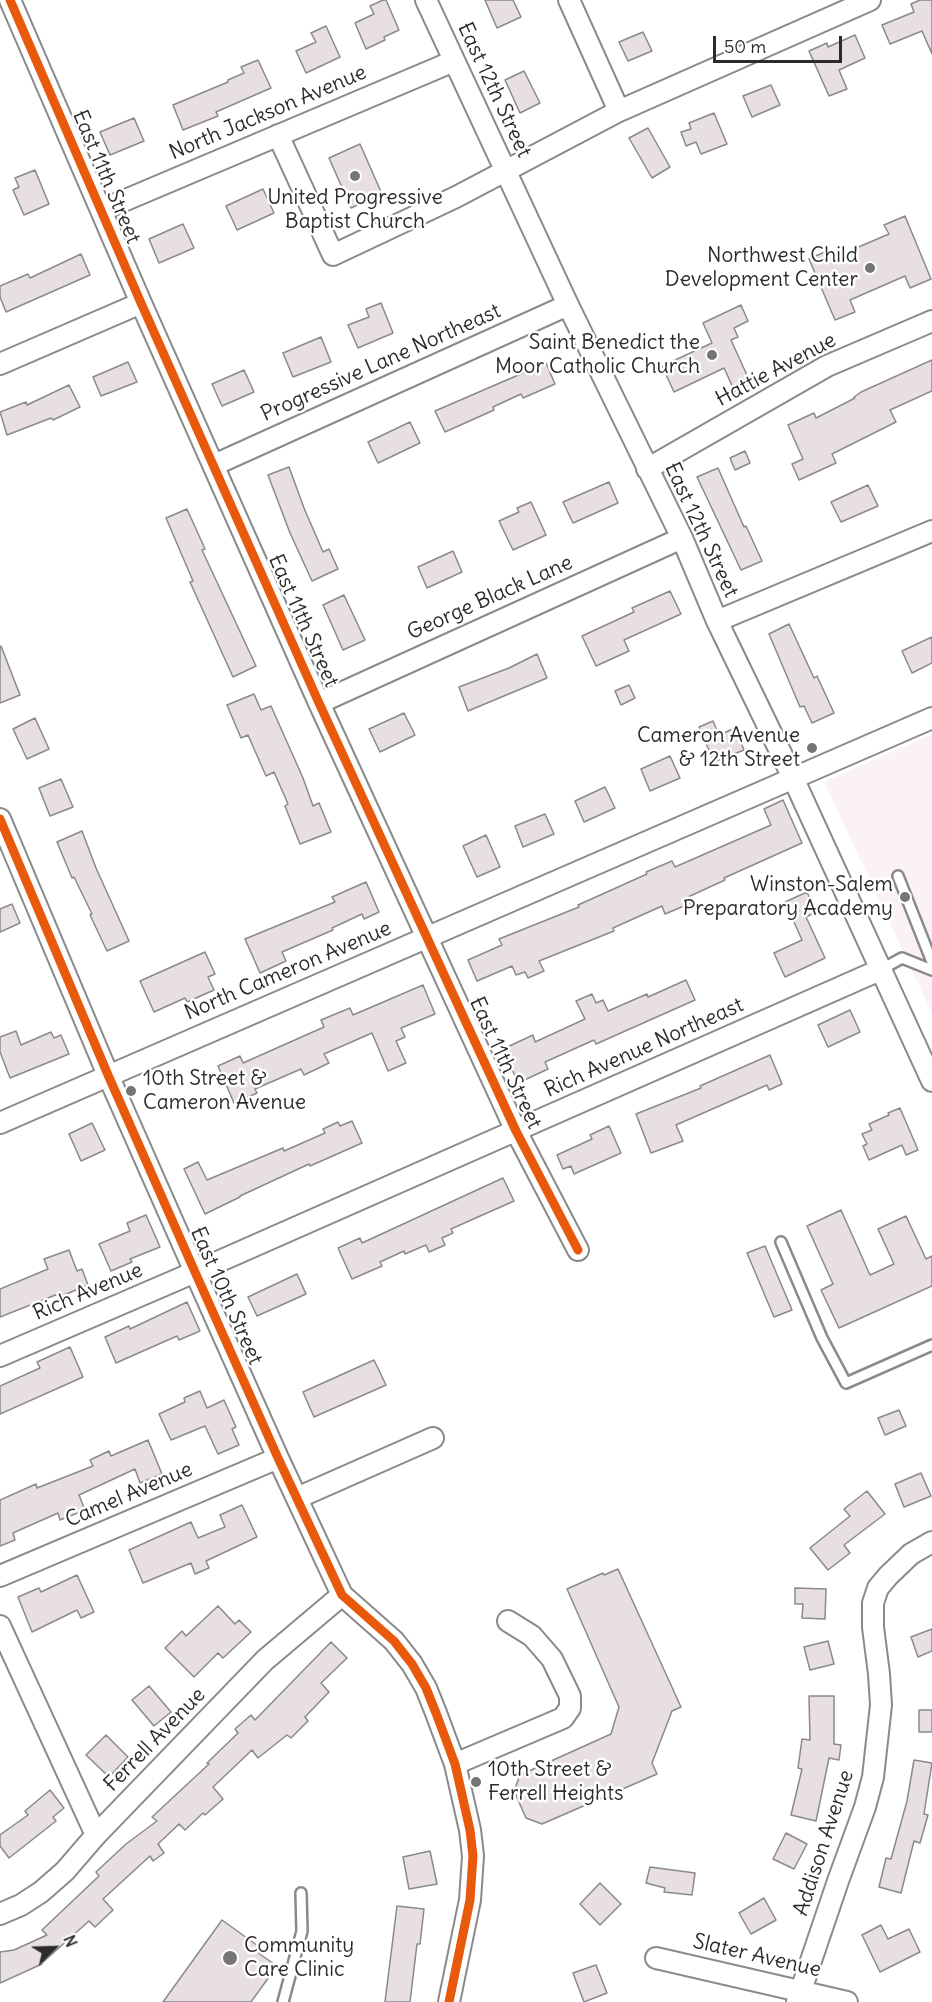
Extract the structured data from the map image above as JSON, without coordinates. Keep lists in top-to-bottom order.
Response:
{
  "streets": {
    "street": [
      "East 12th Street",
      "North Jackson Avenue",
      "East 11th Street",
      "Progressive Lane Northeast",
      "Hattie Avenue",
      "George Black Lane",
      "North Cameron Avenue",
      "Rich Avenue Northeast",
      "Rich Avenue",
      "East 10th Street",
      "Camel Avenue",
      "Ferrell Avenue",
      "Addison Avenue",
      "Slater Avenue"
    ]
  },
  "crossings": [
    ["East 12th Street", "North Jackson Avenue"],
    ["East 12th Street", "Progressive Lane Northeast"],
    ["East 12th Street", "Hattie Avenue"],
    ["East 12th Street", "George Black Lane"],
    ["East 12th Street", "North Cameron Avenue"],
    ["East 12th Street", "Rich Avenue Northeast"],
    ["North Jackson Avenue", "East 11th Street"],
    ["East 11th Street", "Progressive Lane Northeast"],
    ["East 11th Street", "George Black Lane"],
    ["East 11th Street", "North Cameron Avenue"],
    ["East 11th Street", "Rich Avenue Northeast"],
    ["North Cameron Avenue", "East 10th Street"],
    ["Rich Avenue Northeast", "Rich Avenue"],
    ["Rich Avenue Northeast", "East 10th Street"],
    ["Rich Avenue", "East 10th Street"],
    ["East 10th Street", "Camel Avenue"],
    ["East 10th Street", "Ferrell Avenue"],
    ["Addison Avenue", "Slater Avenue"]
  ],
  "places": [
    "United Progressive Baptist Church",
    "Northwest Child Development Center",
    "Saint Benedict the Moor Catholic Church",
    "Cameron Avenue & 12th Street",
    "Winston-Salem Preparatory Academy",
    "10th Street & Cameron Avenue",
    "10th Street & Ferrell Heights",
    "Community Care Clinic"
  ],
  "scale_bar": "50 m",
  "north": "top right"
}
